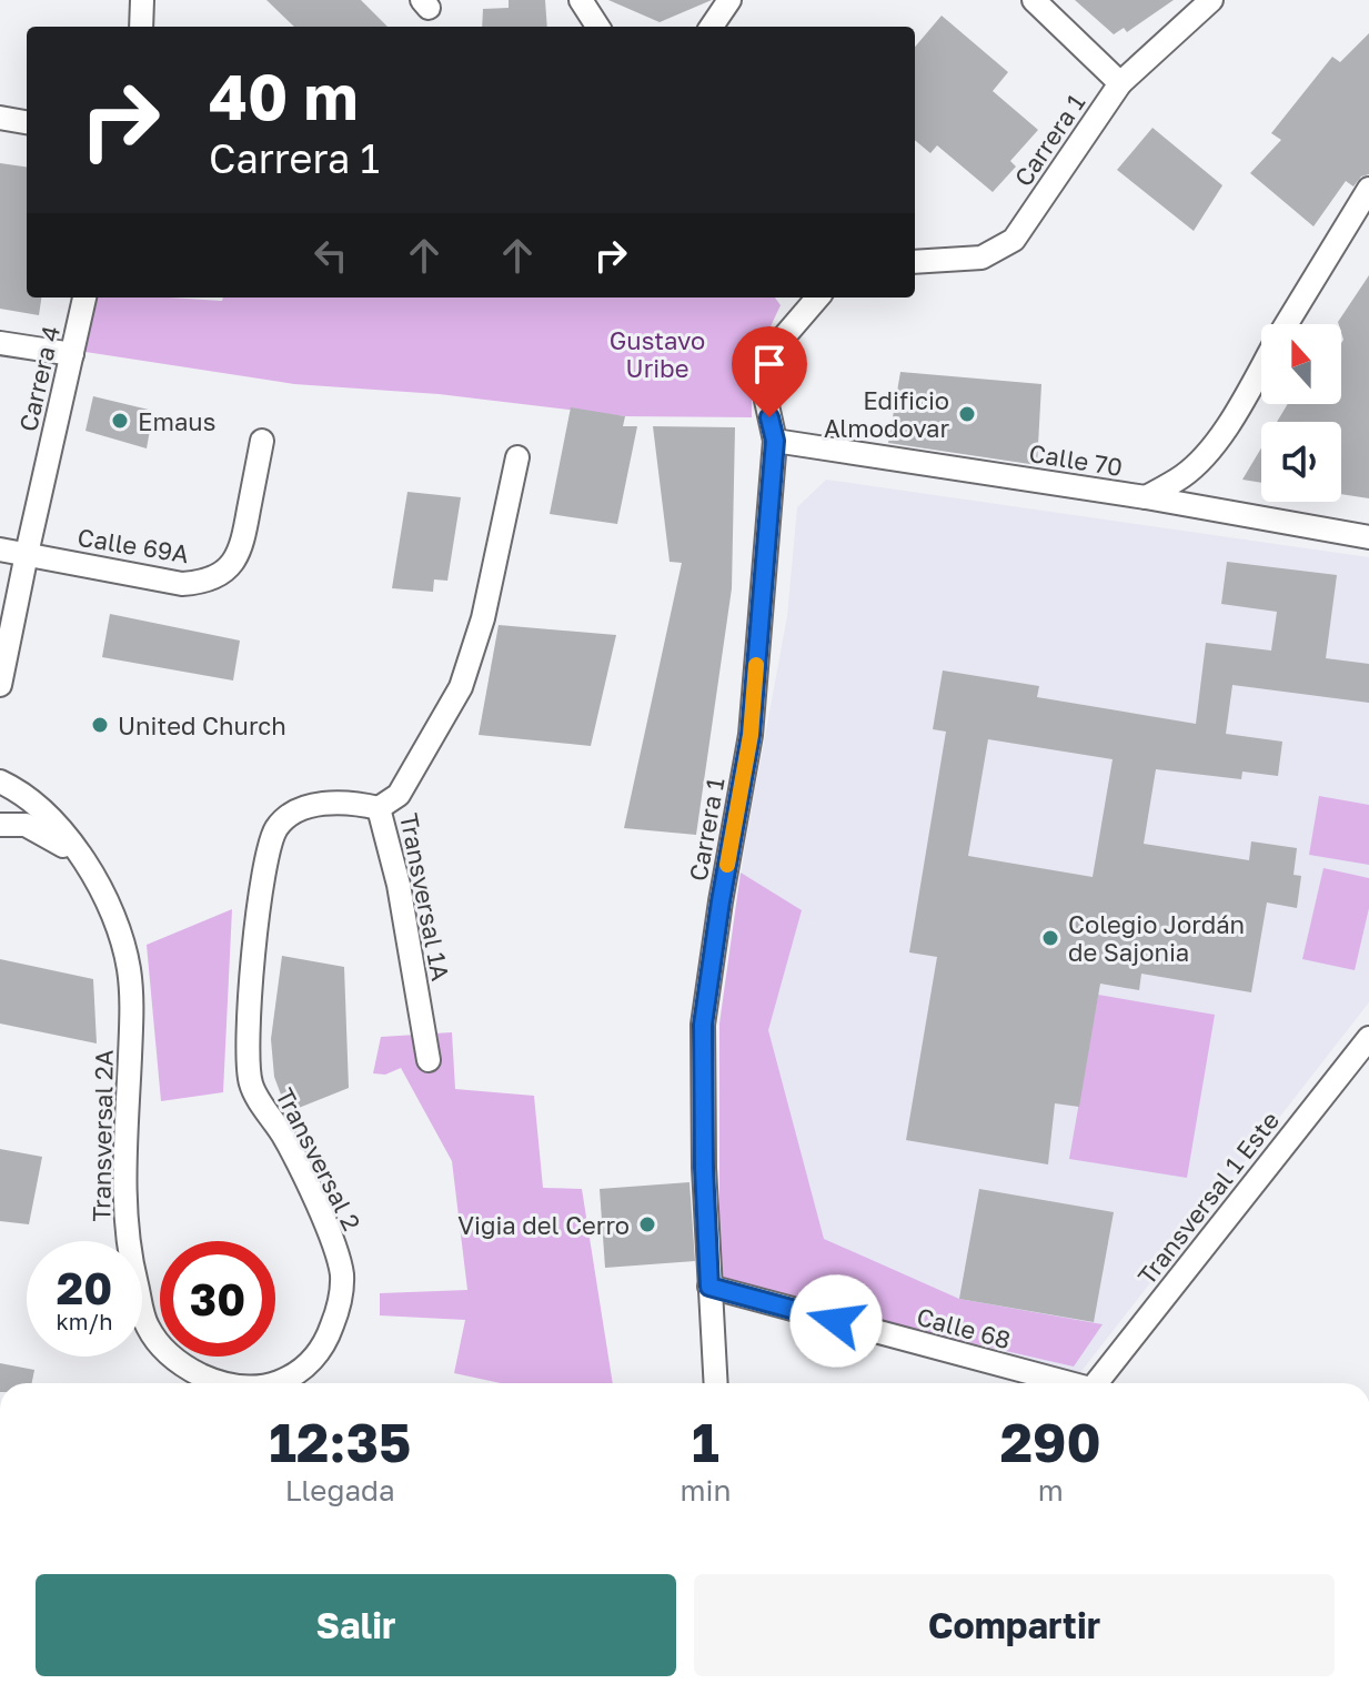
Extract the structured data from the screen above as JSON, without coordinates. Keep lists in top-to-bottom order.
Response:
{
  "streets": {
    "street": [
      "Carrera 1",
      "Carrera 4",
      "Calle 70",
      "Calle 69A",
      "Transversal 1A",
      "Transversal 2A",
      "Transversal 2",
      "Transversal 1 Este",
      "Calle 68"
    ]
  },
  "crossings": [
    ["Carrera 1", "Calle 70"],
    ["Carrera 1", "Calle 68"],
    ["Carrera 4", "Calle 69A"],
    ["Transversal 1A", "Transversal 2"]
  ],
  "parks": ["Gustavo Uribe"],
  "places": [
    "Edificio Almodovar",
    "Emaus",
    "United Church",
    "Colegio Jordán de Sajonia",
    "Vigia del Cerro"
  ],
  "north": "top",
  "page": {
    "turn": ["40 m", "Carrera 1"],
    "speed": "20 km/h",
    "limit": "30",
    "eta": [
      "12:35",
      "Llegada",
      "1",
      "min",
      "290",
      "m"
    ],
    "buttons": ["Salir", "Compartir"]
  }
}
